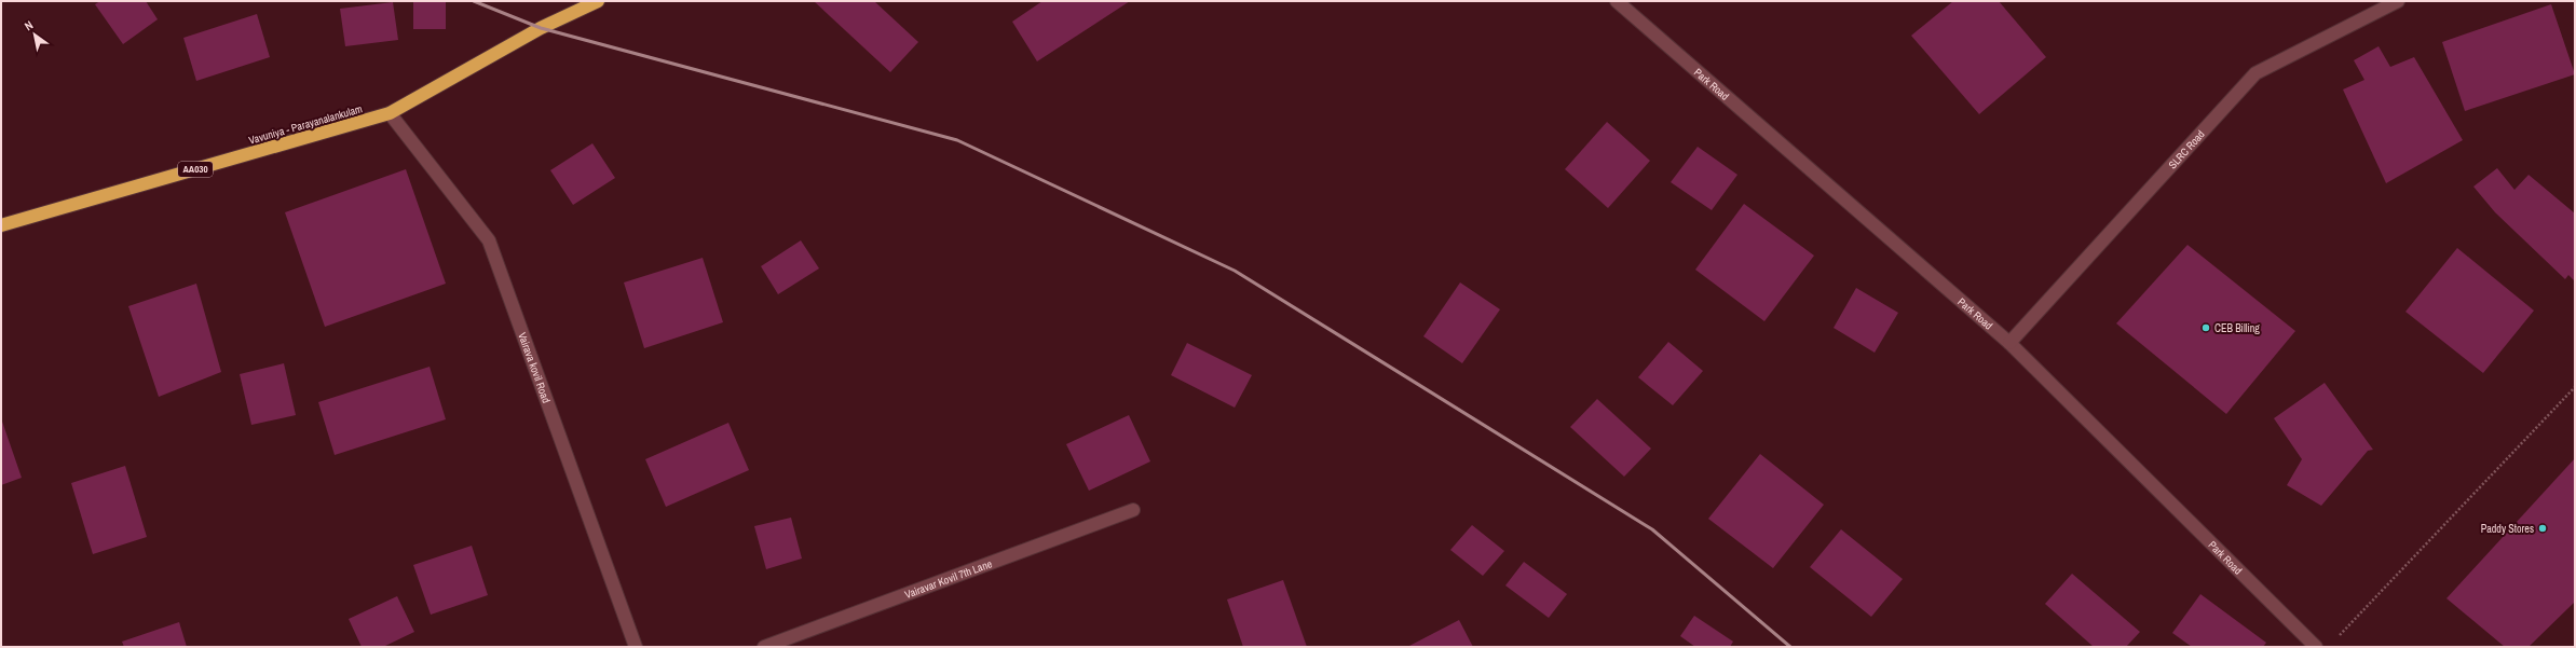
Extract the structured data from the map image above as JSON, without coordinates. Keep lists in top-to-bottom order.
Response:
{
  "streets": {
    "highway": ["Vavuniya - Parayanalankulam", "AA030"],
    "street": [
      "Park Road",
      "SLRC Road",
      "Vairava kovil Road",
      "Vairavar Kovil 7th Lane"
    ]
  },
  "crossings": [
    ["Park Road", "SLRC Road"],
    ["Vavuniya - Parayanalankulam", "Vairava kovil Road"]
  ],
  "places": ["CEB Billing", "Paddy Stores"],
  "north": "top left"
}
